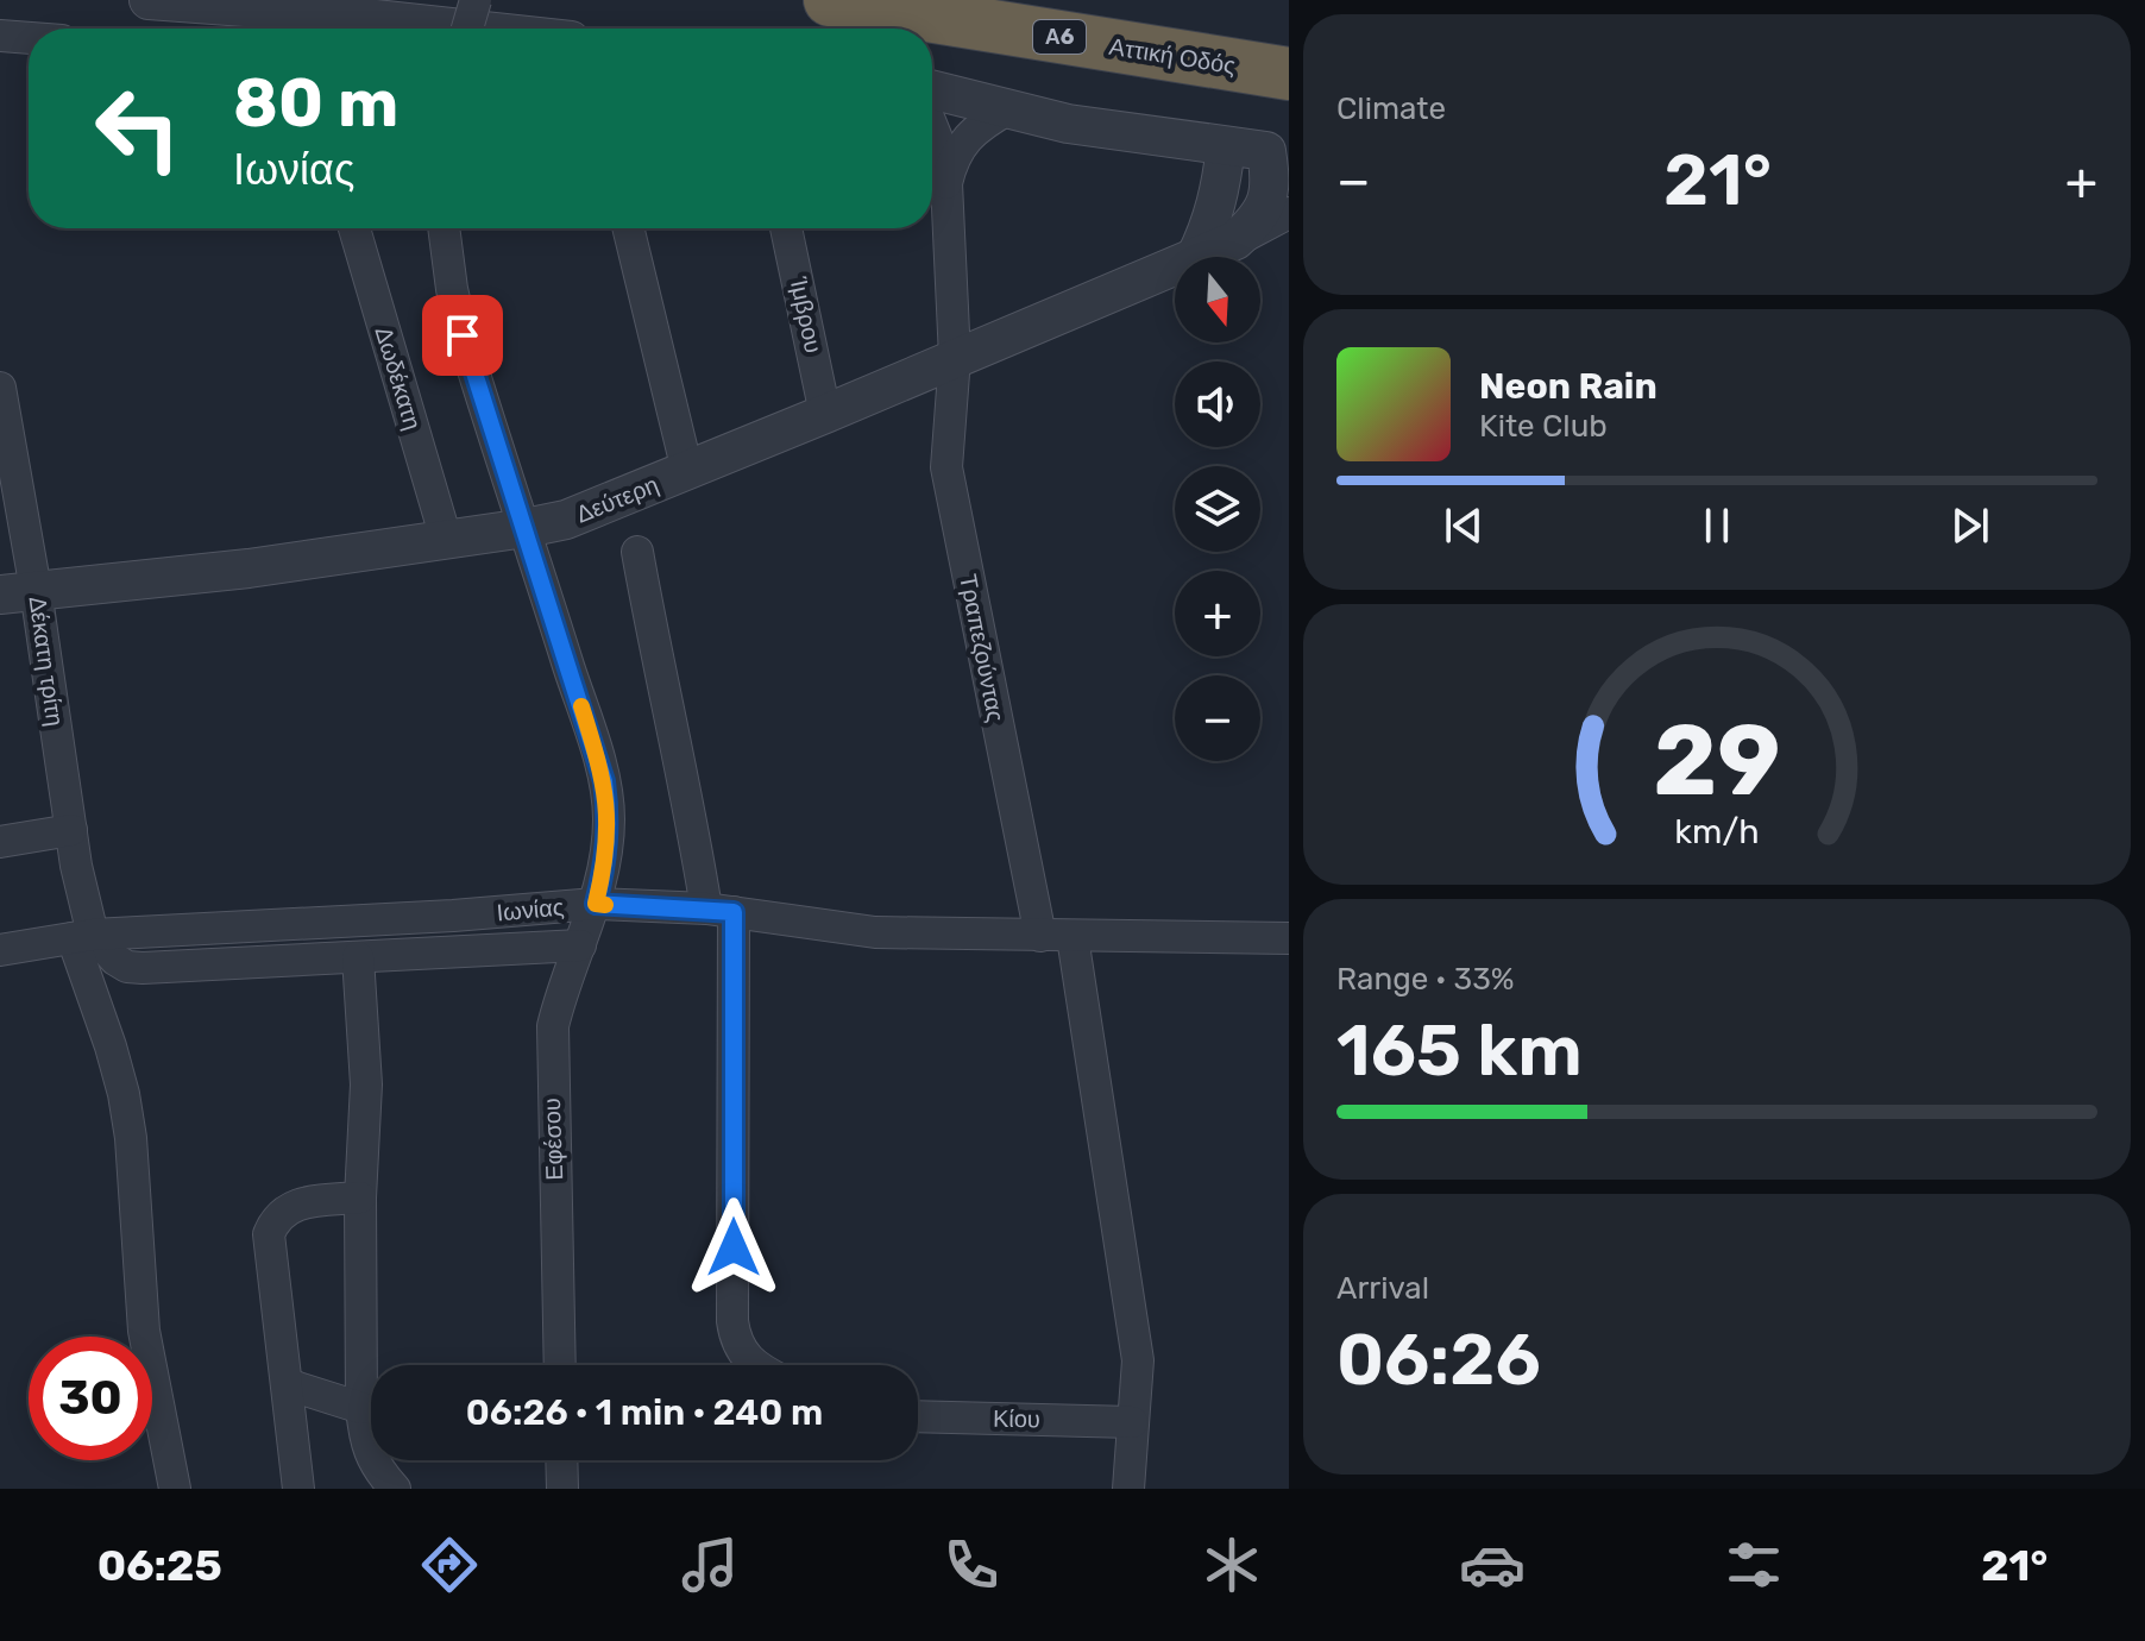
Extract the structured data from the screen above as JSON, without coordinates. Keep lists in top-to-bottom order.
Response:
{
  "streets": {
    "highway": ["Α6", "Αττική Οδός"],
    "street": [
      "Ίμβρου",
      "Δωδέκατη",
      "Δεύτερη",
      "Τραπεζούντας",
      "Δέκατη τρίτη",
      "Ιωνίας",
      "Εφέσου",
      "Κίου"
    ]
  },
  "crossings": [
    ["Ίμβρου", "Δεύτερη"],
    ["Δωδέκατη", "Δεύτερη"],
    ["Δεύτερη", "Τραπεζούντας"],
    ["Δεύτερη", "Δέκατη τρίτη"],
    ["Δεύτερη", "Εφέσου"],
    ["Τραπεζούντας", "Ιωνίας"],
    ["Δέκατη τρίτη", "Ιωνίας"],
    ["Ιωνίας", "Εφέσου"]
  ],
  "north": "bottom",
  "page": {
    "tile": [
      "Climate",
      ["Range · 33%", "165 km"],
      ["Arrival", "06:26"]
    ],
    "turn": ["80 m", "Ιωνίας"],
    "heat": ["−", "21°", "+"],
    "map_buttons": ["+", "−"],
    "song": ["Neon Rain", "Kite Club"],
    "limit": "30",
    "trip": "06:26 · 1 min · 240 m",
    "tabs": ["06:25", "21°"],
    "gauge": ["29", "km/h"]
  }
}
